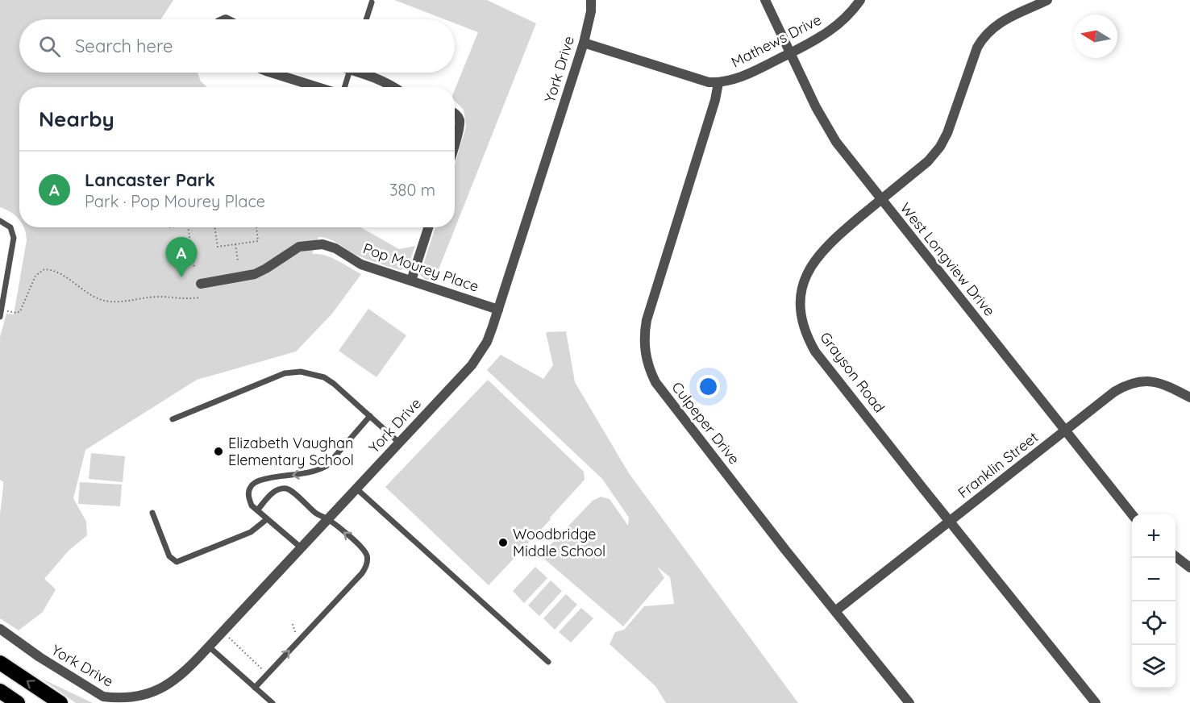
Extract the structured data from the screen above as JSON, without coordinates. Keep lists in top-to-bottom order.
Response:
{
  "streets": {
    "street": [
      "Mathews Drive",
      "York Drive",
      "West Longview Drive",
      "Pop Mourey Place",
      "Grayson Road",
      "Culpeper Drive",
      "Franklin Street"
    ]
  },
  "crossings": [
    ["Mathews Drive", "York Drive"],
    ["Mathews Drive", "West Longview Drive"],
    ["Mathews Drive", "Culpeper Drive"],
    ["York Drive", "Pop Mourey Place"],
    ["West Longview Drive", "Grayson Road"],
    ["West Longview Drive", "Franklin Street"],
    ["Grayson Road", "Franklin Street"],
    ["Culpeper Drive", "Franklin Street"]
  ],
  "places": ["Elizabeth Vaughan Elementary School", "Woodbridge Middle School"],
  "north": "left",
  "page": {
    "search": "Search here",
    "heading": "Nearby",
    "list": [
      {
        "mark": "A",
        "name": "Lancaster Park",
        "note": "Park · Pop Mourey Place",
        "value": "380 m"
      }
    ],
    "pins": "A",
    "map_buttons": ["+", "−"]
  }
}
